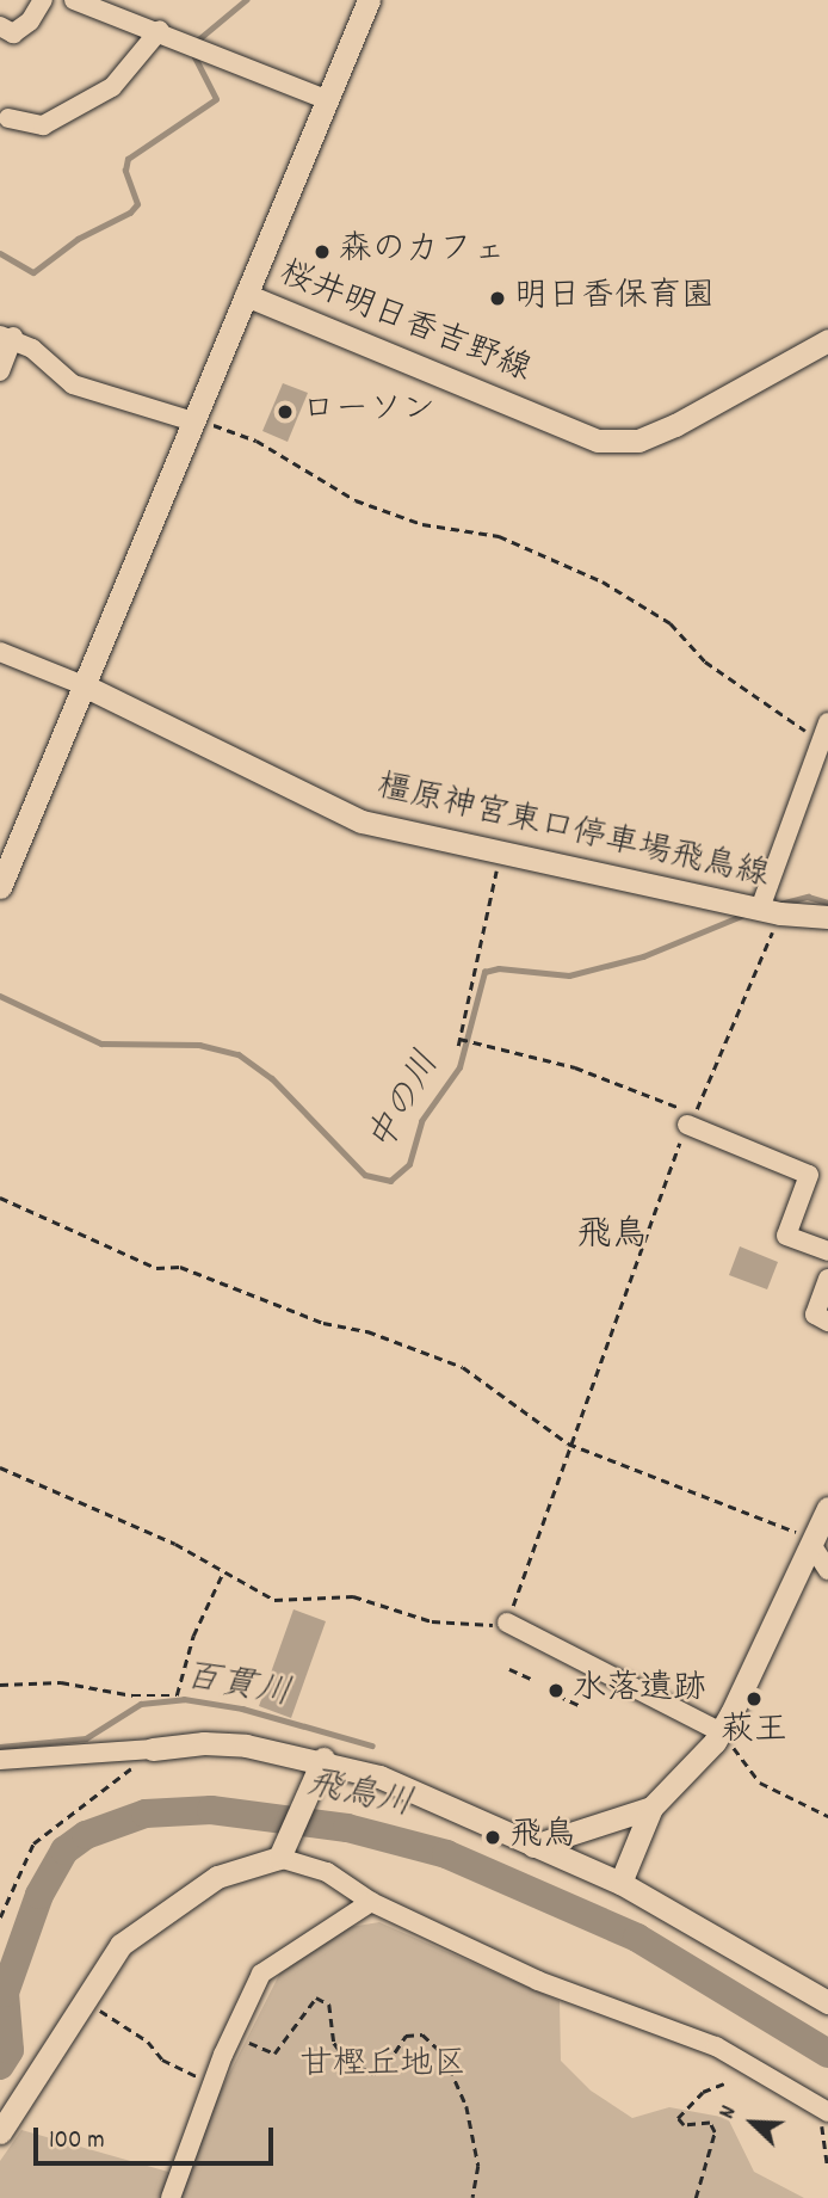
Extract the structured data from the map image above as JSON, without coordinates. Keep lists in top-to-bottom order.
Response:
{
  "streets": {
    "main road": ["桜井明日香吉野線", "橿原神宮東口停車場飛鳥線"]
  },
  "districts": ["飛鳥"],
  "water": ["中の川", "百貫川", "飛鳥川"],
  "parks": ["甘樫丘地区"],
  "places": [
    "森のカフェ",
    "明日香保育園",
    "ローソン",
    "水落遺跡",
    "萩王",
    "飛鳥"
  ],
  "scale_bar": "100 m",
  "north": "top left"
}
